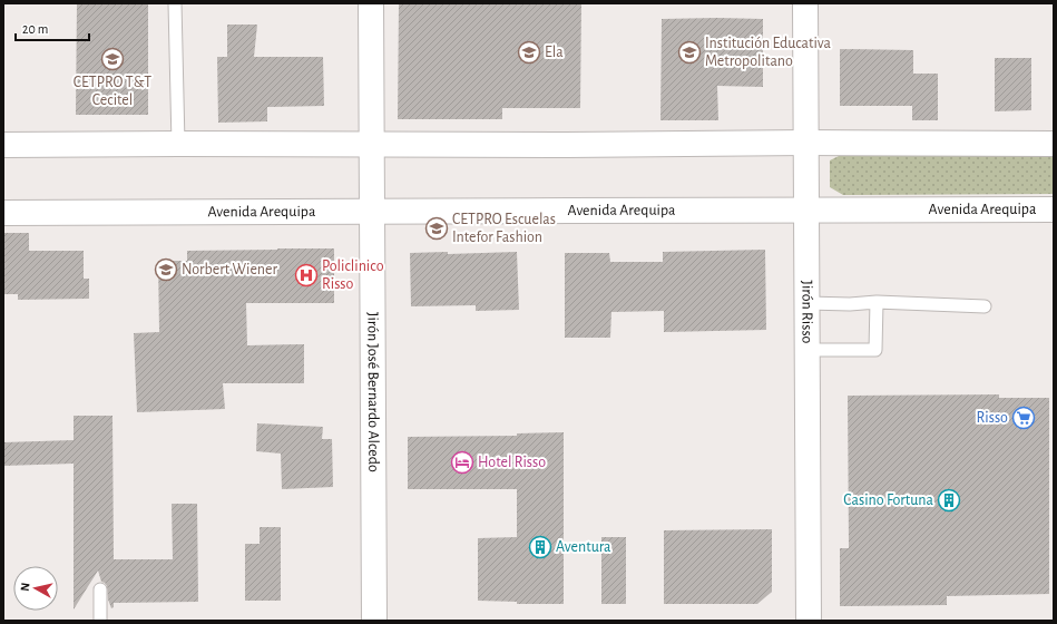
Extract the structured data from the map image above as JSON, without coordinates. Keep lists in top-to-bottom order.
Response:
{
  "streets": {
    "main road": ["Avenida Arequipa", "Jirón Risso", "Jirón José Bernardo Alcedo"]
  },
  "crossings": [
    ["Avenida Arequipa", "Jirón Risso"],
    ["Avenida Arequipa", "Jirón José Bernardo Alcedo"]
  ],
  "places": {
    "school or university": [
      "Ela",
      "Institución Educativa Metropolitano",
      "CETPRO T&T Cecitel",
      "CETPRO Escuelas Intefor Fashion",
      "Norbert Wiener"
    ],
    "hospital": ["Policlinico Risso"],
    "supermarket": ["Risso"],
    "hotel": ["Hotel Risso"],
    "building": ["Casino Fortuna", "Aventura"]
  },
  "scale_bar": "20 m",
  "north": "left"
}
